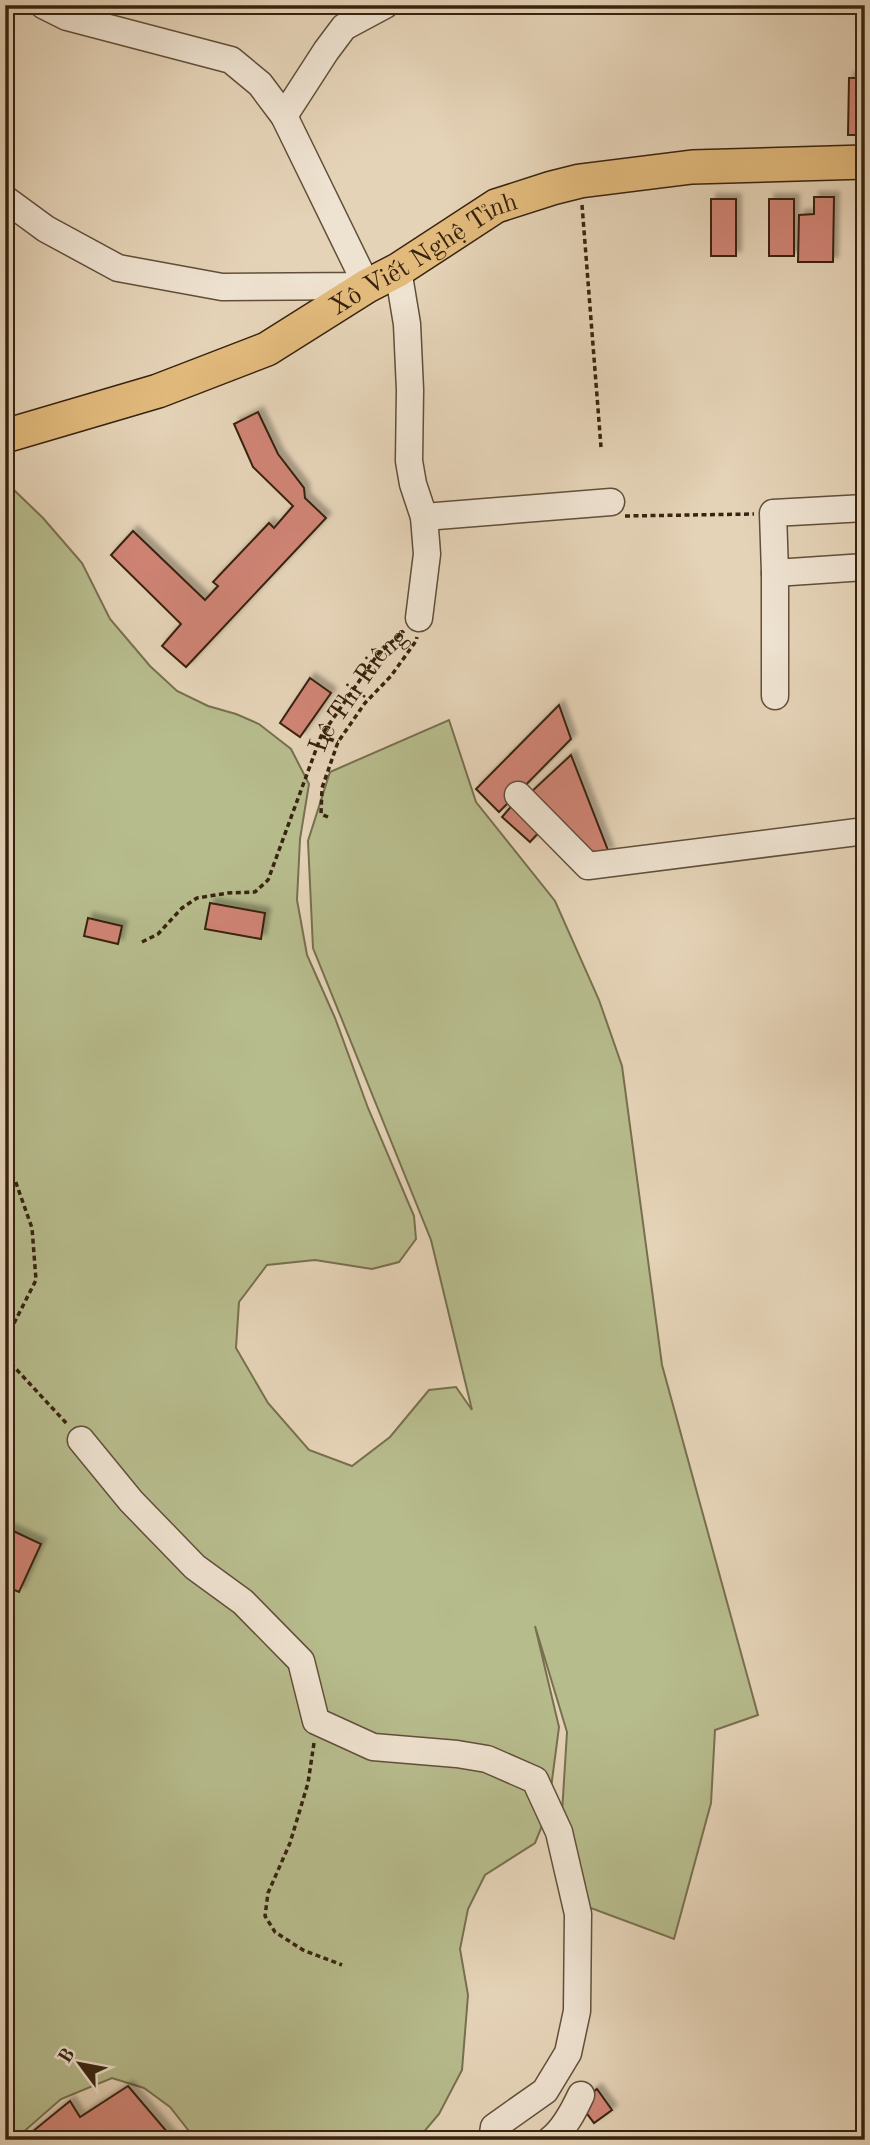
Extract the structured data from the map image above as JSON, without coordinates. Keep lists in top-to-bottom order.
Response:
{
  "streets": {
    "main road": ["Xô Viết Nghệ Tỉnh"],
    "street": ["Lê Thị Riêng"]
  },
  "crossings": [
    ["Xô Viết Nghệ Tỉnh", "Lê Thị Riêng"]
  ],
  "north": "top left"
}
